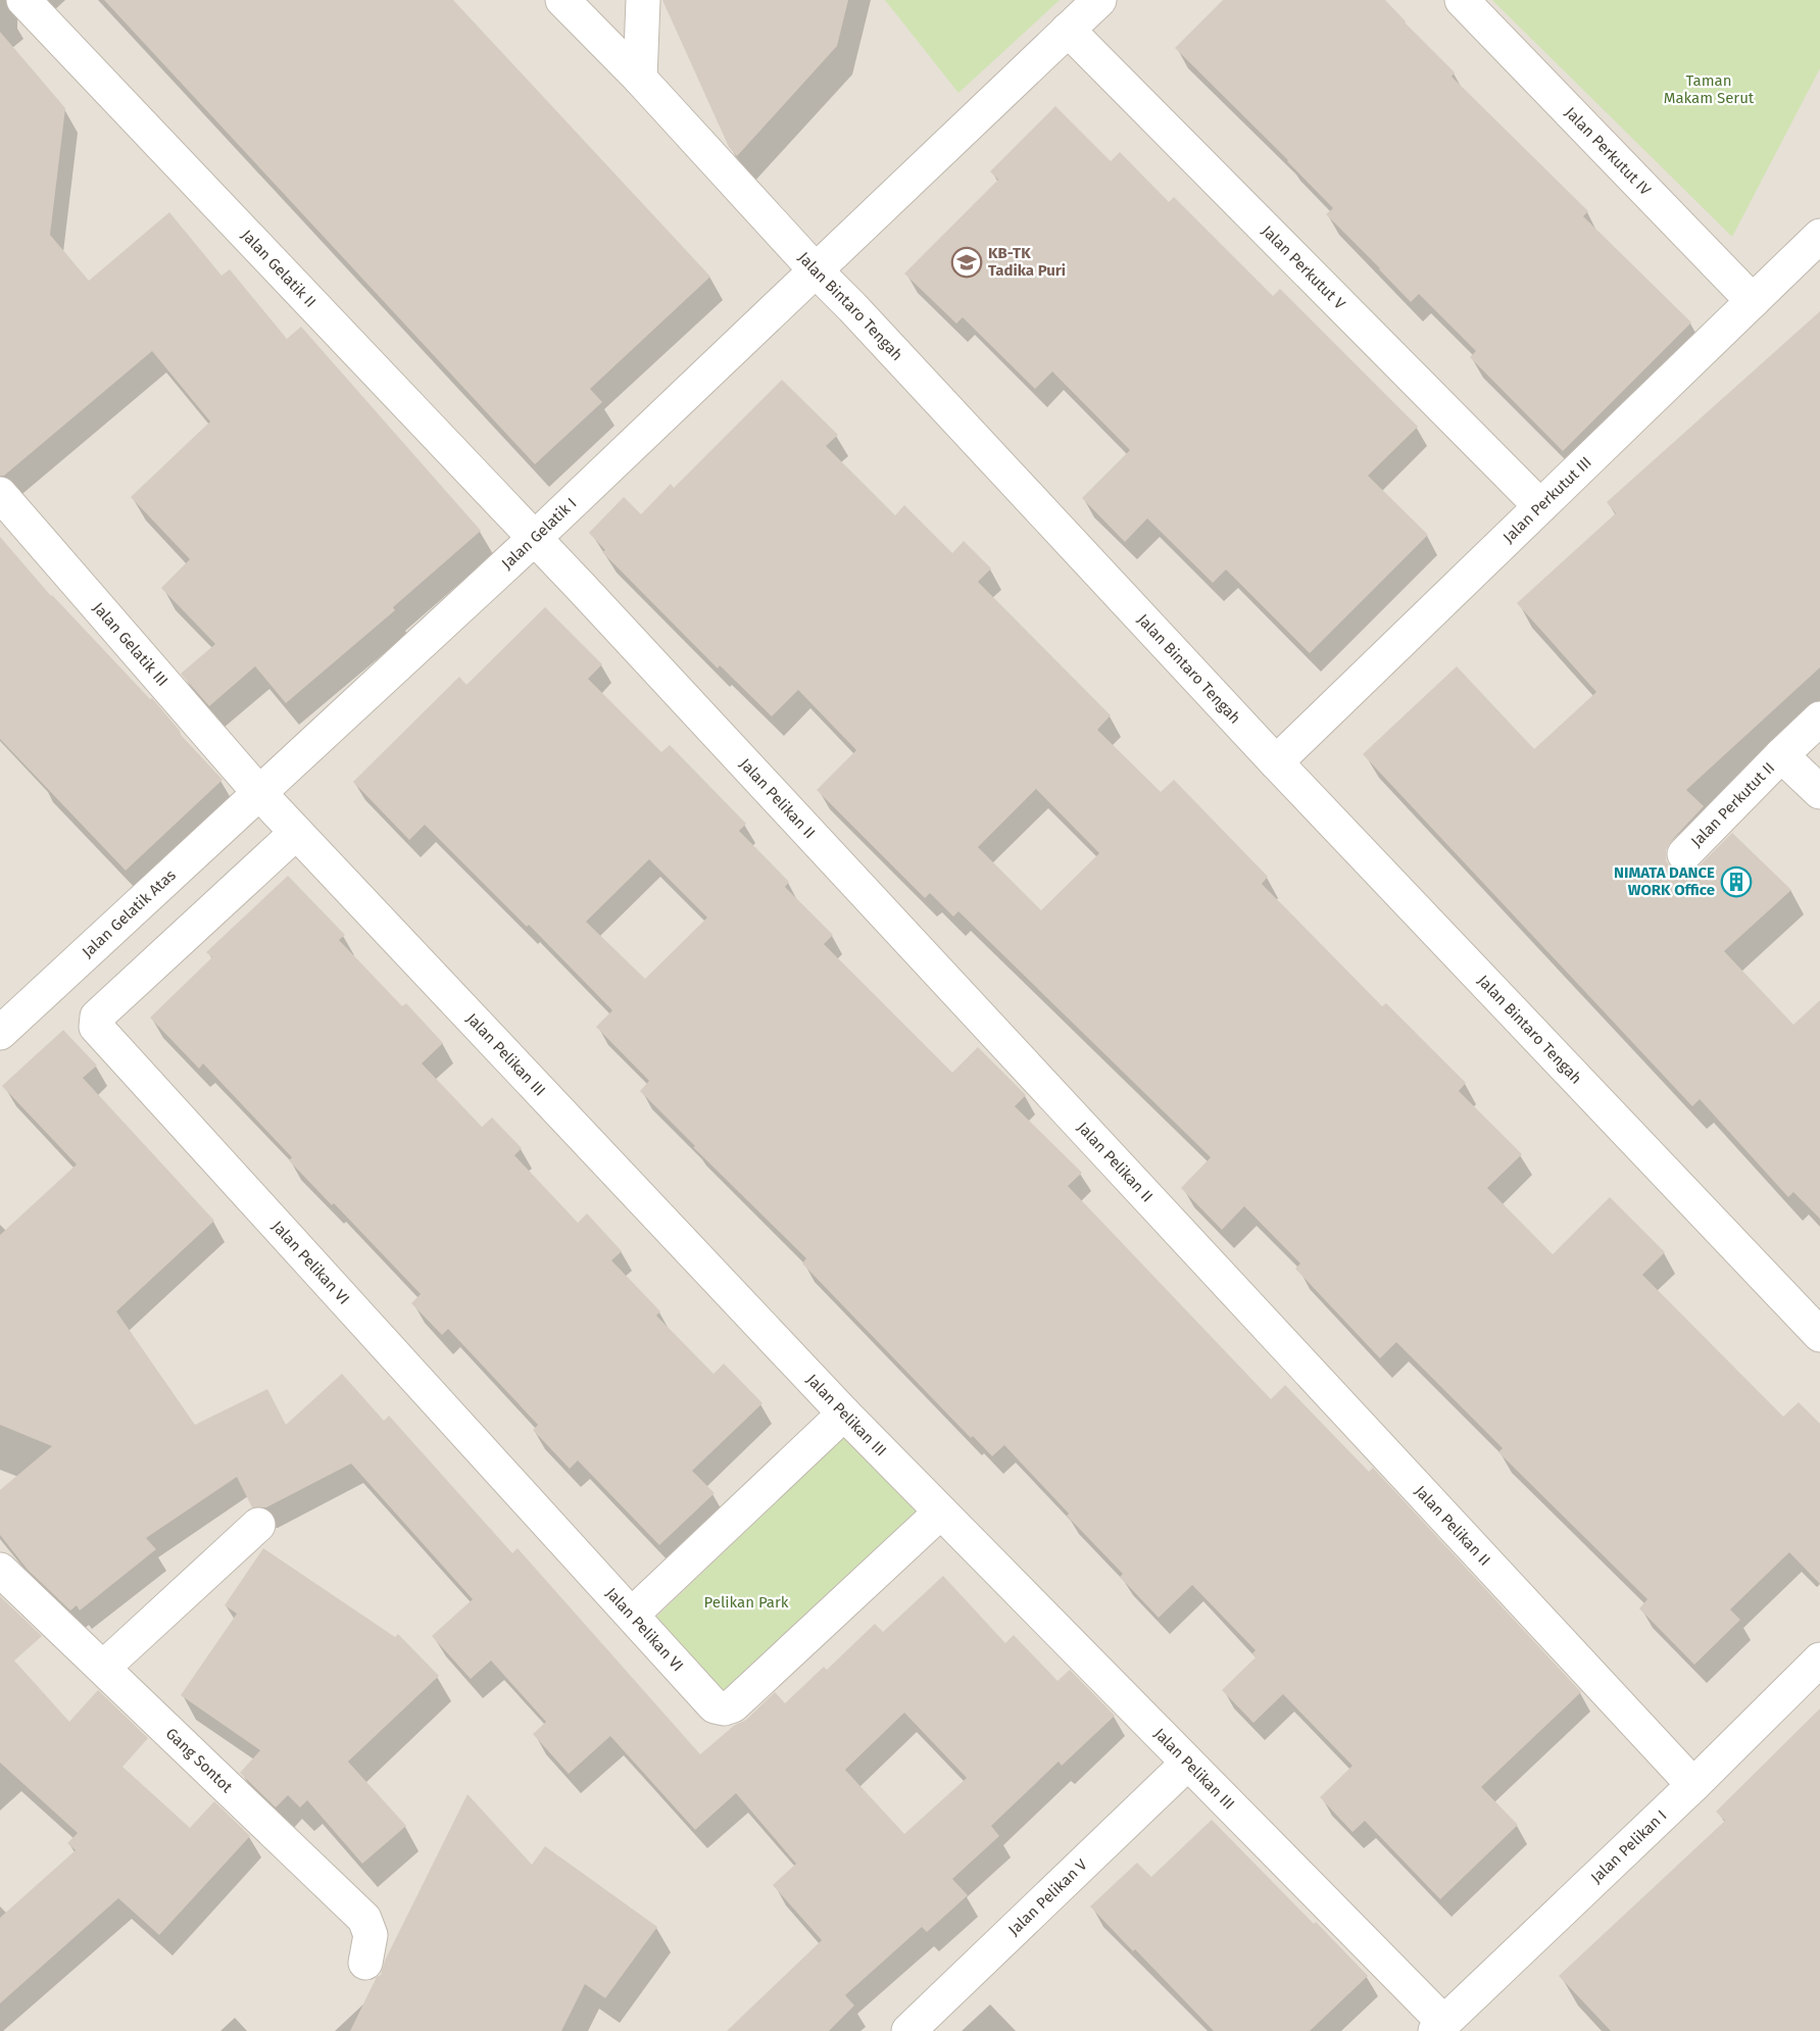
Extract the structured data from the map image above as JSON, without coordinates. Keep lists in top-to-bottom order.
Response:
{
  "streets": {
    "street": [
      "Jalan Perkutut IV",
      "Jalan Gelatik II",
      "Jalan Perkutut V",
      "Jalan Bintaro Tengah",
      "Jalan Perkutut III",
      "Jalan Gelatik I",
      "Jalan Gelatik III",
      "Jalan Pelikan II",
      "Jalan Perkutut II",
      "Jalan Gelatik Atas",
      "Jalan Pelikan III",
      "Jalan Pelikan VI",
      "Gang Sontot",
      "Jalan Pelikan I",
      "Jalan Pelikan V"
    ]
  },
  "crossings": [
    ["Jalan Perkutut IV", "Jalan Perkutut III"],
    ["Jalan Gelatik II", "Jalan Gelatik I"],
    ["Jalan Gelatik II", "Jalan Pelikan II"],
    ["Jalan Perkutut V", "Jalan Perkutut III"],
    ["Jalan Perkutut V", "Jalan Gelatik I"],
    ["Jalan Bintaro Tengah", "Jalan Perkutut III"],
    ["Jalan Bintaro Tengah", "Jalan Gelatik I"],
    ["Jalan Gelatik I", "Jalan Gelatik III"],
    ["Jalan Gelatik I", "Jalan Pelikan II"],
    ["Jalan Gelatik I", "Jalan Gelatik Atas"],
    ["Jalan Gelatik I", "Jalan Pelikan III"],
    ["Jalan Gelatik III", "Jalan Gelatik Atas"],
    ["Jalan Gelatik III", "Jalan Pelikan III"],
    ["Jalan Pelikan II", "Jalan Pelikan I"],
    ["Jalan Gelatik Atas", "Jalan Pelikan III"],
    ["Jalan Pelikan III", "Jalan Pelikan VI"],
    ["Jalan Pelikan III", "Jalan Pelikan I"],
    ["Jalan Pelikan III", "Jalan Pelikan V"]
  ],
  "parks": ["Taman Makam Serut", "Pelikan Park"],
  "places": {
    "school or university": ["KB-TK Tadika Puri"],
    "building": ["NIMATA DANCE WORK Office"]
  }
}
